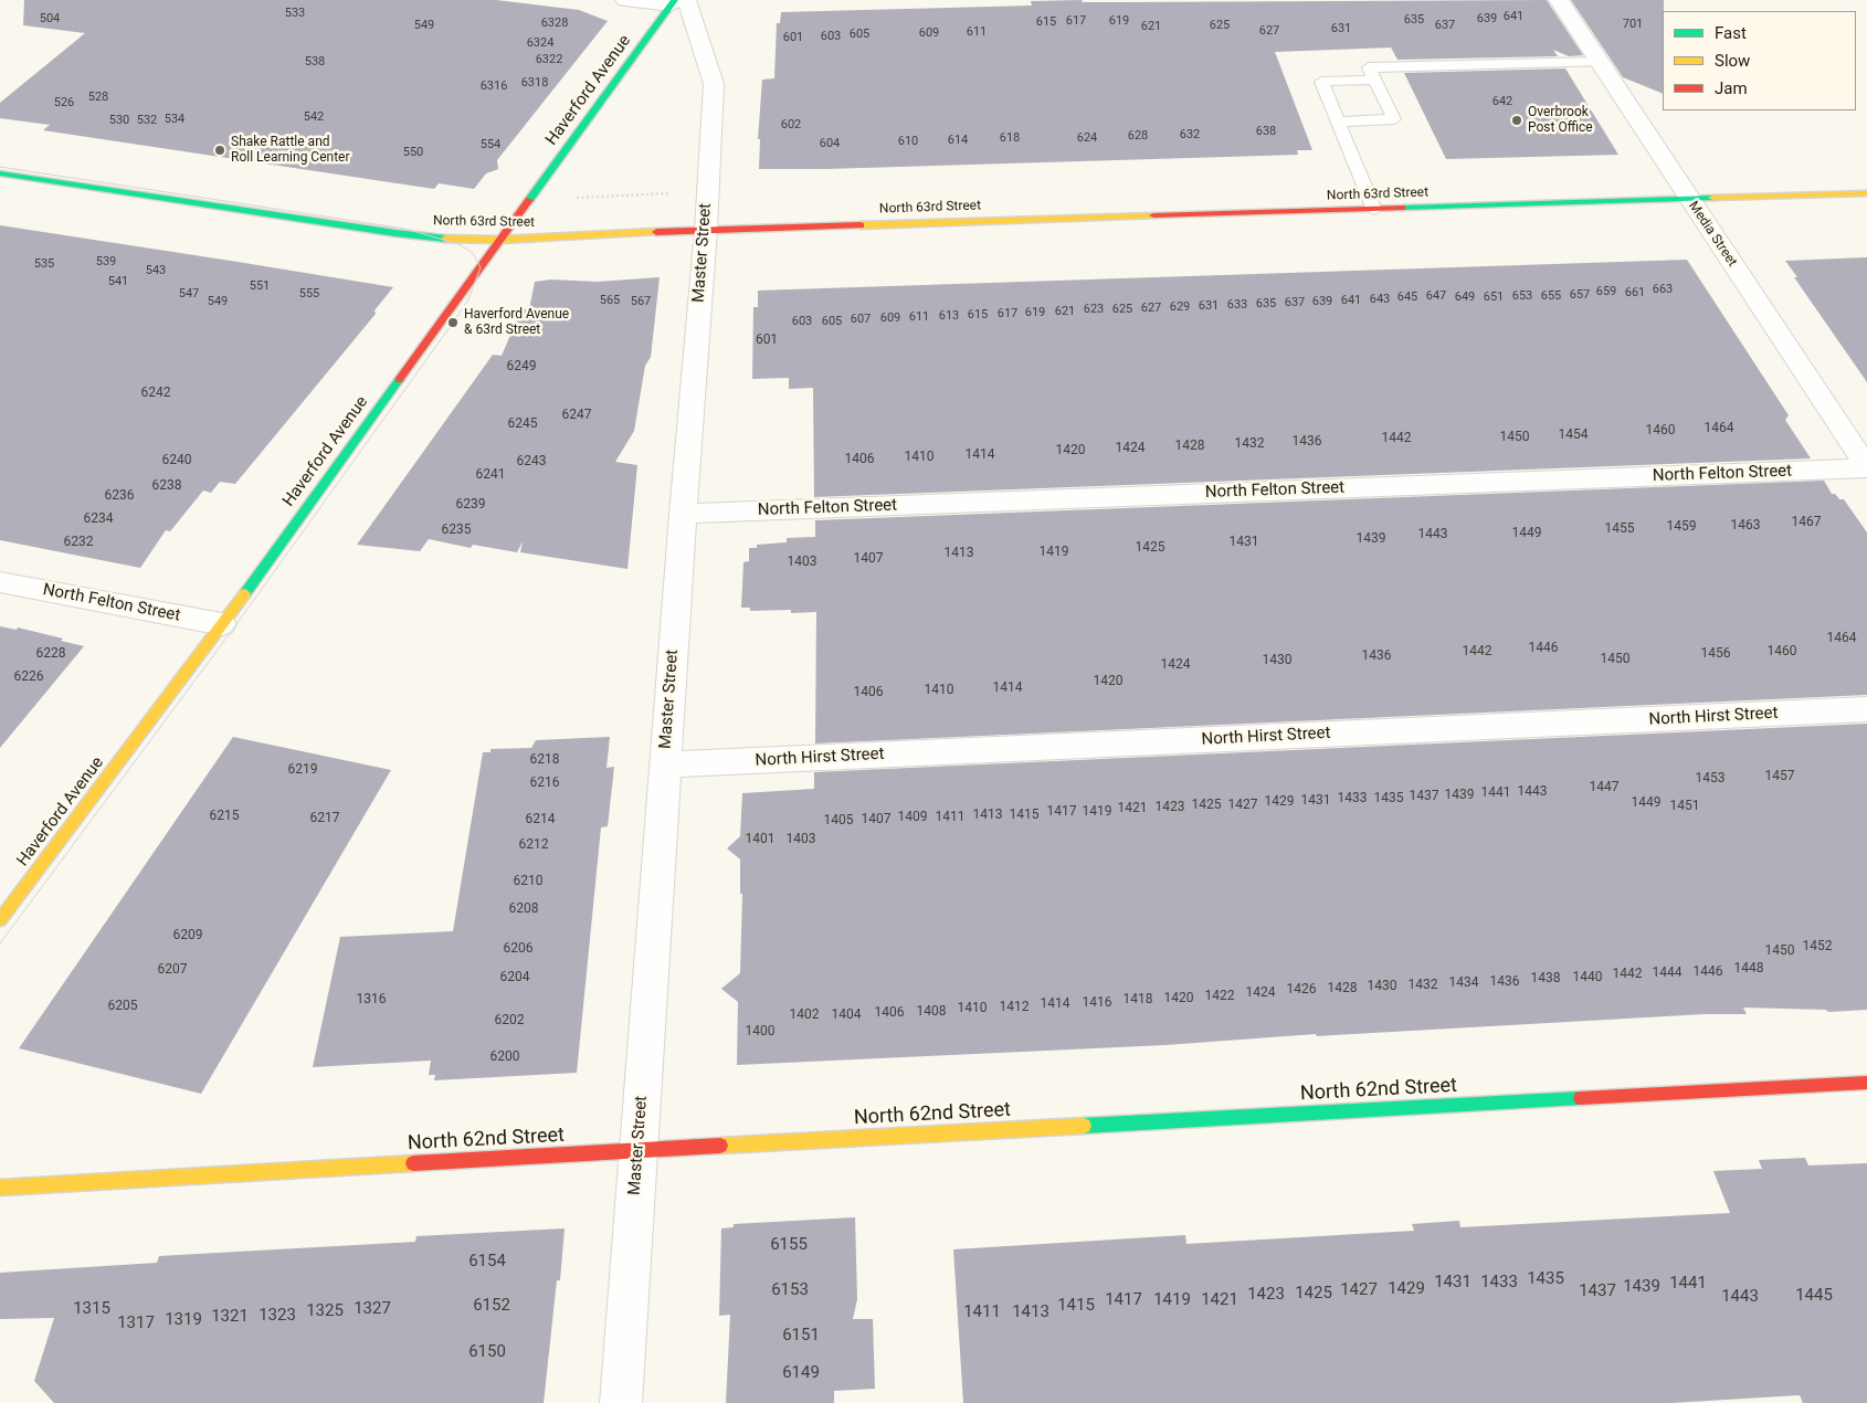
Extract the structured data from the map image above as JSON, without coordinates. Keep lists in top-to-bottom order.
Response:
{
  "streets": {
    "main road": ["Haverford Avenue", "North 63rd Street", "North 62nd Street"],
    "street": [
      "Media Street",
      "Master Street",
      "North Felton Street",
      "North Hirst Street"
    ]
  },
  "crossings": [
    ["Haverford Avenue", "North 63rd Street"],
    ["Haverford Avenue", "Master Street"],
    ["Haverford Avenue", "North Felton Street"],
    ["North 63rd Street", "Media Street"],
    ["North 63rd Street", "Master Street"],
    ["Media Street", "North Felton Street"],
    ["Master Street", "North Felton Street"],
    ["Master Street", "North Hirst Street"],
    ["Master Street", "North 62nd Street"]
  ],
  "places": ["Overbrook Post Office", "Shake Rattle and Roll Learning Center", "Haverford Avenue & 63rd Street"],
  "house_numbers": [
    "533",
    "641",
    "504",
    "639",
    "635",
    "617",
    "619",
    "615",
    "6328",
    "701",
    "549",
    "625",
    "637",
    "621",
    "631",
    "627",
    "611",
    "609",
    "605",
    "603",
    "601",
    "6324",
    "6322",
    "538",
    "6318",
    "6316",
    "528",
    "642",
    "526",
    "542",
    "534",
    "530",
    "532",
    "602",
    "638",
    "632",
    "628",
    "618",
    "624",
    "614",
    "610",
    "604",
    "554",
    "550",
    "539",
    "535",
    "543",
    "541",
    "551",
    "663",
    "659",
    "661",
    "547",
    "555",
    "657",
    "647",
    "653",
    "655",
    "645",
    "649",
    "651",
    "643",
    "565",
    "641",
    "549",
    "567",
    "639",
    "637",
    "635",
    "633",
    "631",
    "629",
    "627",
    "623",
    "625",
    "621",
    "619",
    "617",
    "615",
    "613",
    "611",
    "609",
    "607",
    "603",
    "605",
    "601",
    "6249",
    "6242",
    "6247",
    "6245",
    "1464",
    "1460",
    "1454",
    "1450",
    "1442",
    "1436",
    "1432",
    "1428",
    "1424",
    "1420",
    "1414",
    "1410",
    "1406",
    "6240",
    "6243",
    "6241",
    "6238",
    "6236",
    "6239",
    "6234",
    "1467",
    "1463",
    "1459",
    "1455",
    "6235",
    "1449",
    "1443",
    "1439",
    "6232",
    "1431",
    "1425",
    "1419",
    "1413",
    "1407",
    "1403",
    "1464",
    "1446",
    "1442",
    "1460",
    "6228",
    "1456",
    "1436",
    "1450",
    "1430",
    "1424",
    "6226",
    "1420",
    "1414",
    "1410",
    "1406",
    "6218",
    "6219",
    "1457",
    "1453",
    "6216",
    "1447",
    "1443",
    "1441",
    "1439",
    "1437",
    "1433",
    "1435",
    "1431",
    "1429",
    "1449",
    "1425",
    "1427",
    "1451",
    "1423",
    "1421",
    "1417",
    "1419",
    "1413",
    "1415",
    "6215",
    "1409",
    "1411",
    "6217",
    "6214",
    "1407",
    "1405",
    "1401",
    "1403",
    "6212",
    "6210",
    "6208",
    "6209",
    "1452",
    "6206",
    "1450",
    "1448",
    "6207",
    "1446",
    "1444",
    "1442",
    "6204",
    "1440",
    "1438",
    "1436",
    "1434",
    "1432",
    "1430",
    "1428",
    "1426",
    "1424",
    "1422",
    "1420",
    "1316",
    "1418",
    "1416",
    "1414",
    "6205",
    "1412",
    "1410",
    "1408",
    "1406",
    "1402",
    "1404",
    "6202",
    "1400",
    "6200",
    "6155",
    "6154",
    "1435",
    "1431",
    "1433",
    "1441",
    "1439",
    "1429",
    "6153",
    "1427",
    "1437",
    "1425",
    "1423",
    "1445",
    "1443",
    "1417",
    "1419",
    "1421",
    "6152",
    "1415",
    "1315",
    "1327",
    "1325",
    "1411",
    "1413",
    "1323",
    "1321",
    "1319",
    "1317",
    "6151",
    "6150",
    "6149"
  ],
  "legend": ["Fast", "Slow", "Jam"]
}
